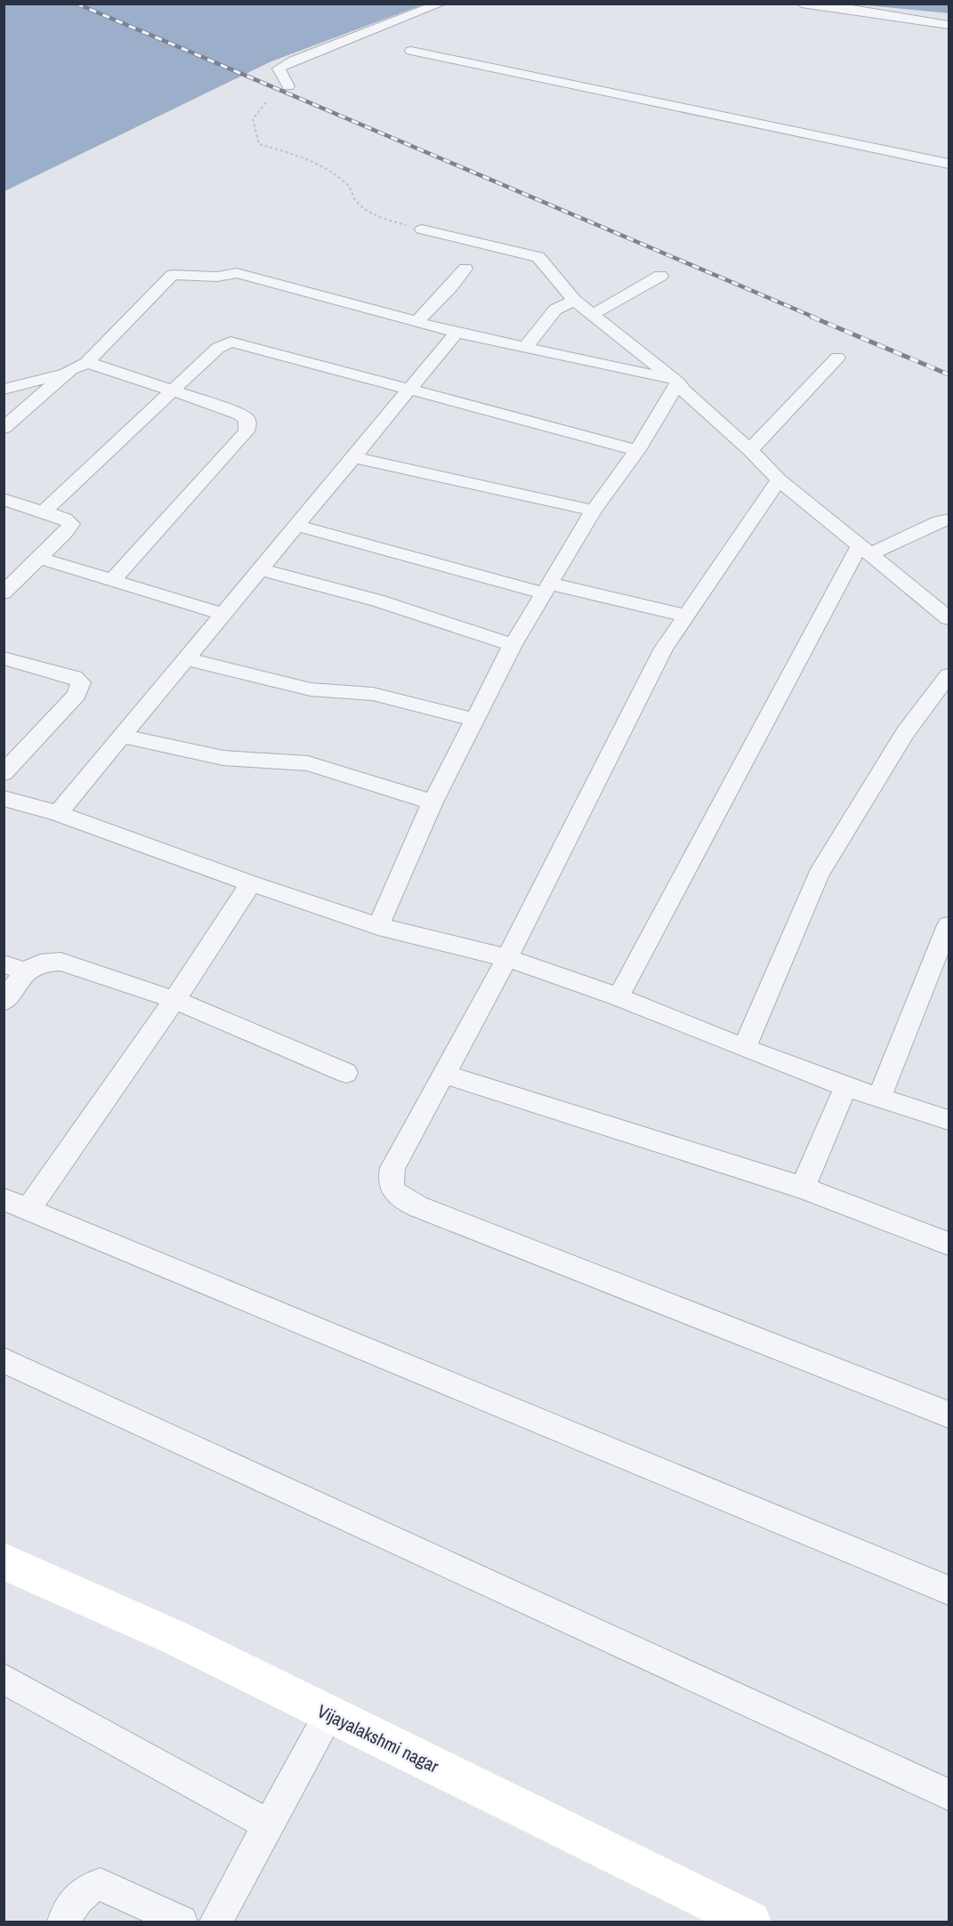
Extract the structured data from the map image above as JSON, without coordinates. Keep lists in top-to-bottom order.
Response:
{
  "streets": {
    "street": ["Vijayalakshmi nagar"]
  }
}
